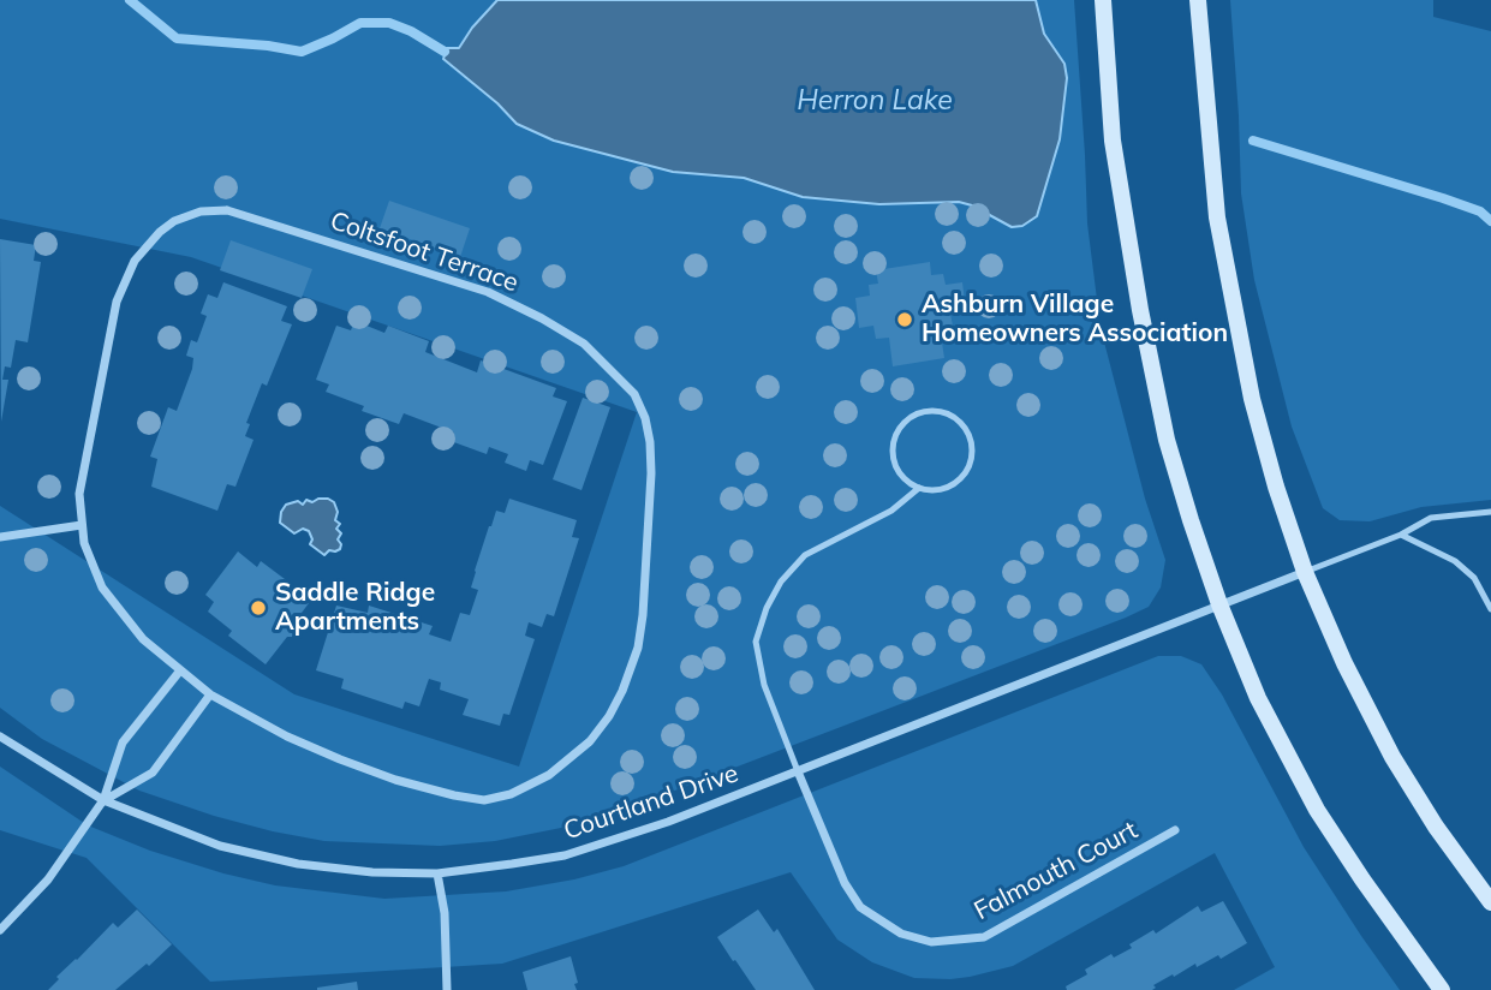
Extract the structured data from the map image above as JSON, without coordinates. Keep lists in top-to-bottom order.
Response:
{
  "streets": {
    "street": ["Coltsfoot Terrace", "Courtland Drive", "Falmouth Court"]
  },
  "crossings": [
    ["Courtland Drive", "Falmouth Court"]
  ],
  "water": ["Herron Lake"],
  "places": ["Ashburn Village Homeowners Association", "Saddle Ridge Apartments"]
}
